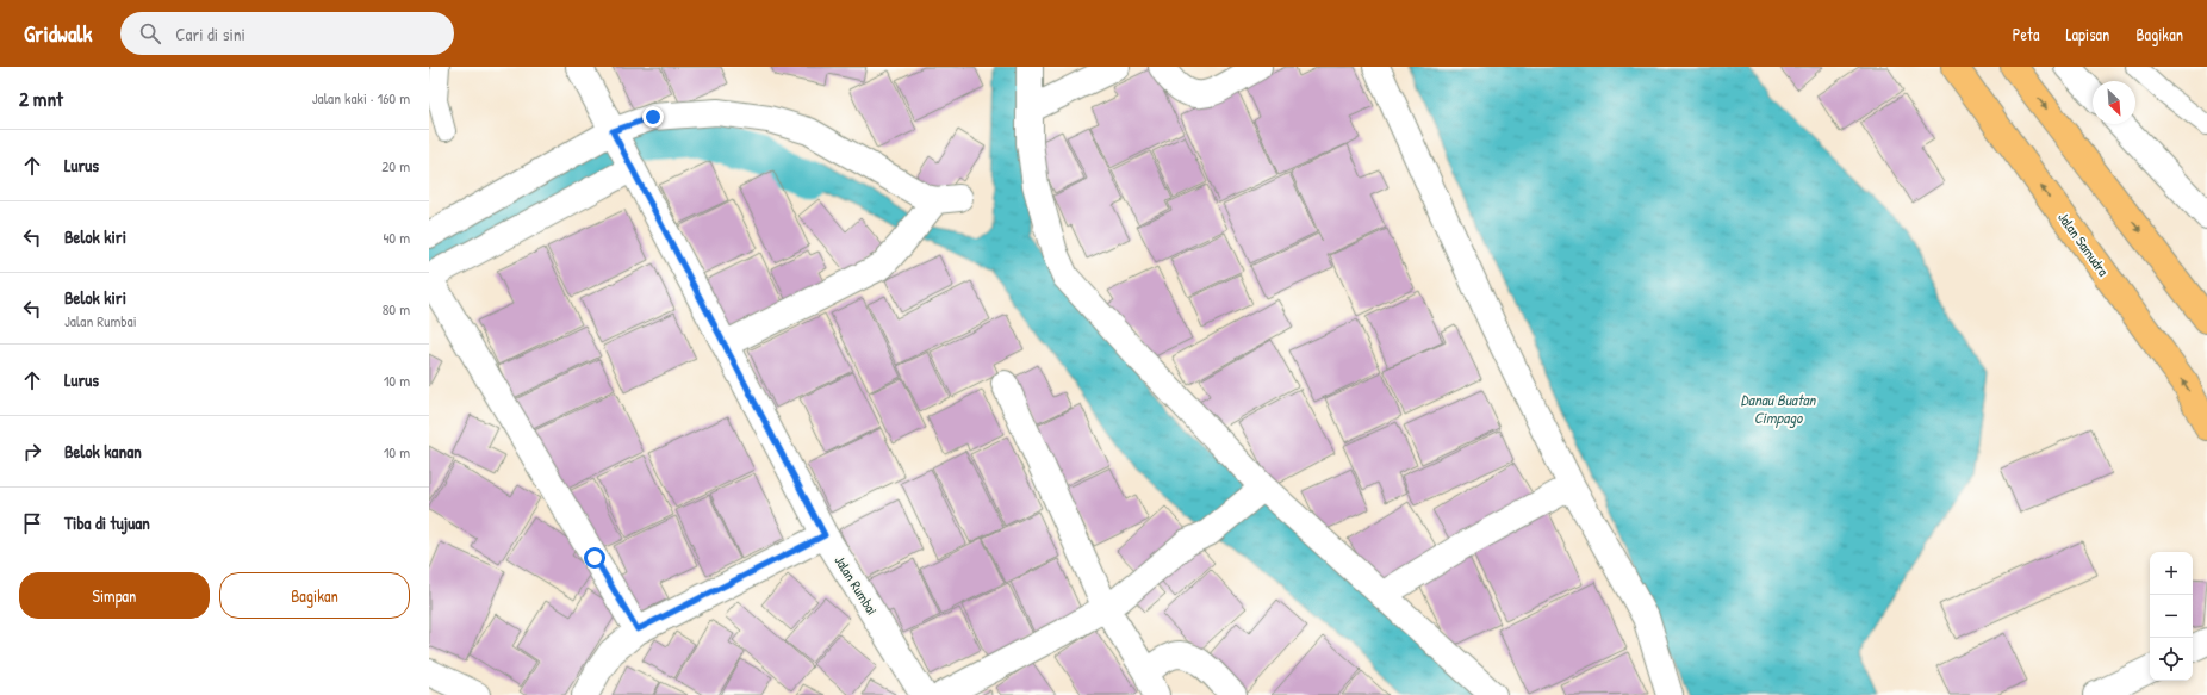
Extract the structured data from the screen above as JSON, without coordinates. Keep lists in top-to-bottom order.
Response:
{
  "streets": {
    "main road": ["Jalan Samudra"],
    "street": ["Jalan Rumbai"]
  },
  "water": ["Danau Buatan Cimpago"],
  "north": "bottom right",
  "page": {
    "header": "Gridwalk",
    "search": "Cari di sini",
    "nav": ["Peta", "Lapisan", "Bagikan"],
    "heading": ["2 mnt", "Jalan kaki · 160 m"],
    "list": [
      ["Lurus", "20 m"],
      ["Belok kiri", "40 m"],
      ["Belok kiri", "Jalan Rumbai", "80 m"],
      ["Lurus", "10 m"],
      ["Belok kanan", "10 m"],
      "Tiba di tujuan"
    ],
    "map_buttons": ["+", "−"],
    "buttons": ["Simpan", "Bagikan"]
  }
}
